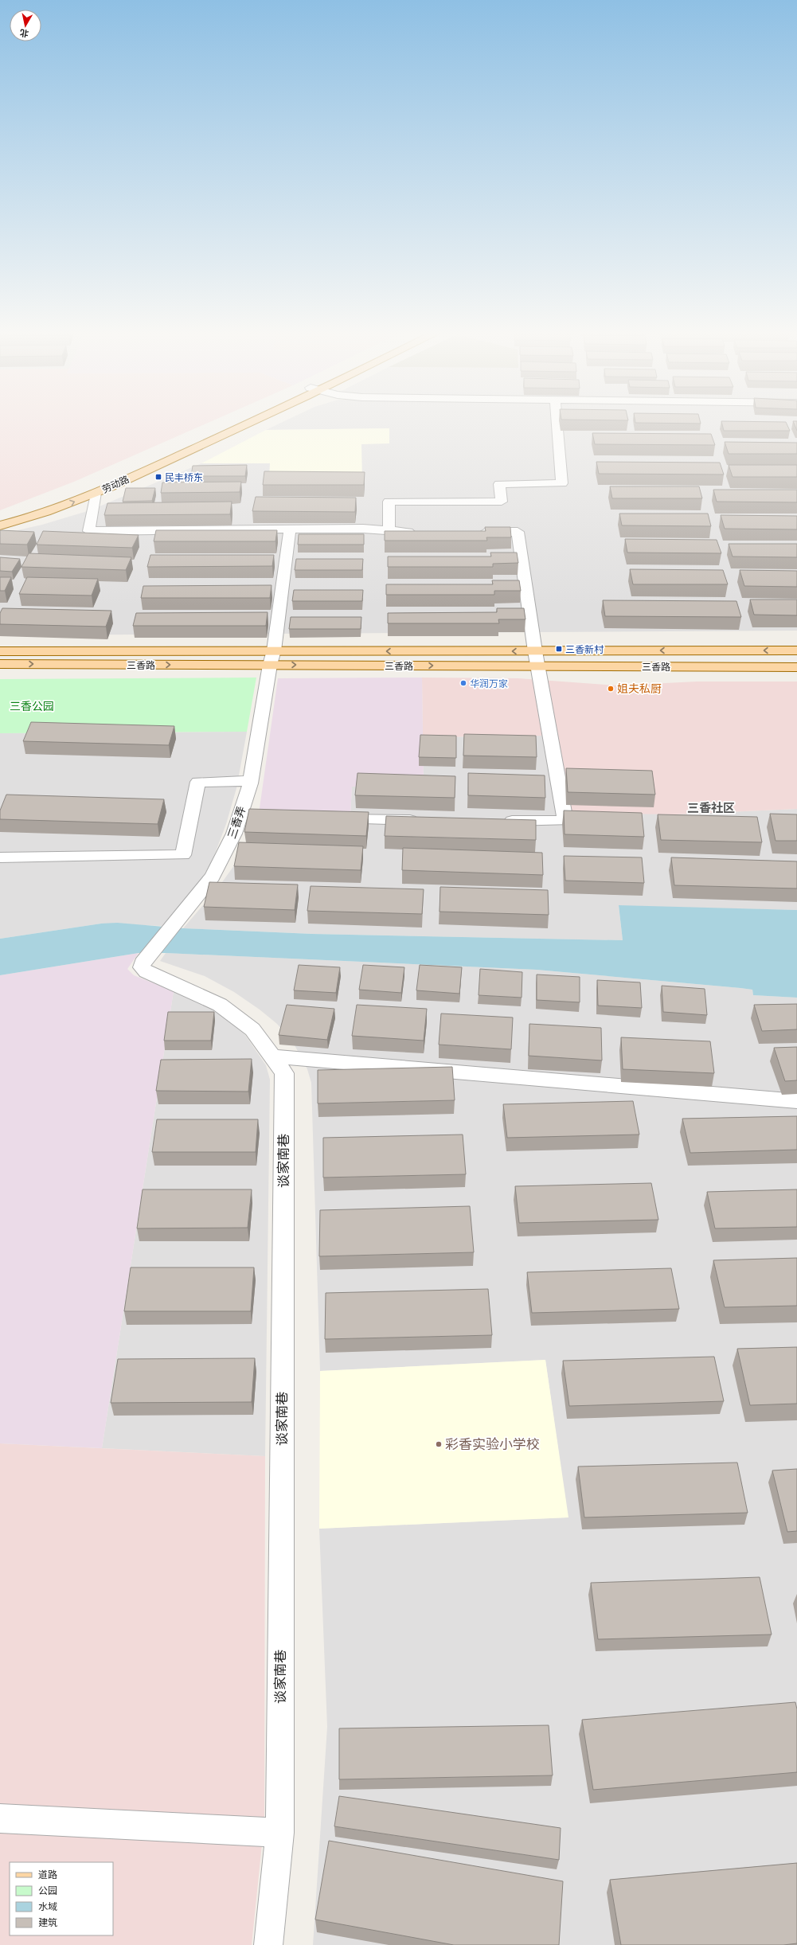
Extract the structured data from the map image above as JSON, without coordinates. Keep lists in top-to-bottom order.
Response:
{
  "streets": {
    "main road": ["劳动路", "三香路"],
    "street": ["三香弄", "谈家南巷"]
  },
  "crossings": [
    ["三香路", "三香弄"],
    ["三香弄", "谈家南巷"]
  ],
  "districts": ["三香社区"],
  "parks": ["三香公园"],
  "places": {
    "transit": ["民丰桥东", "三香新村"],
    "other": ["华润万家", "姐夫私厨", "彩香实验小学校"]
  },
  "legend": [
    "道路",
    "公园",
    "水域",
    "建筑"
  ],
  "north": "bottom"
}
